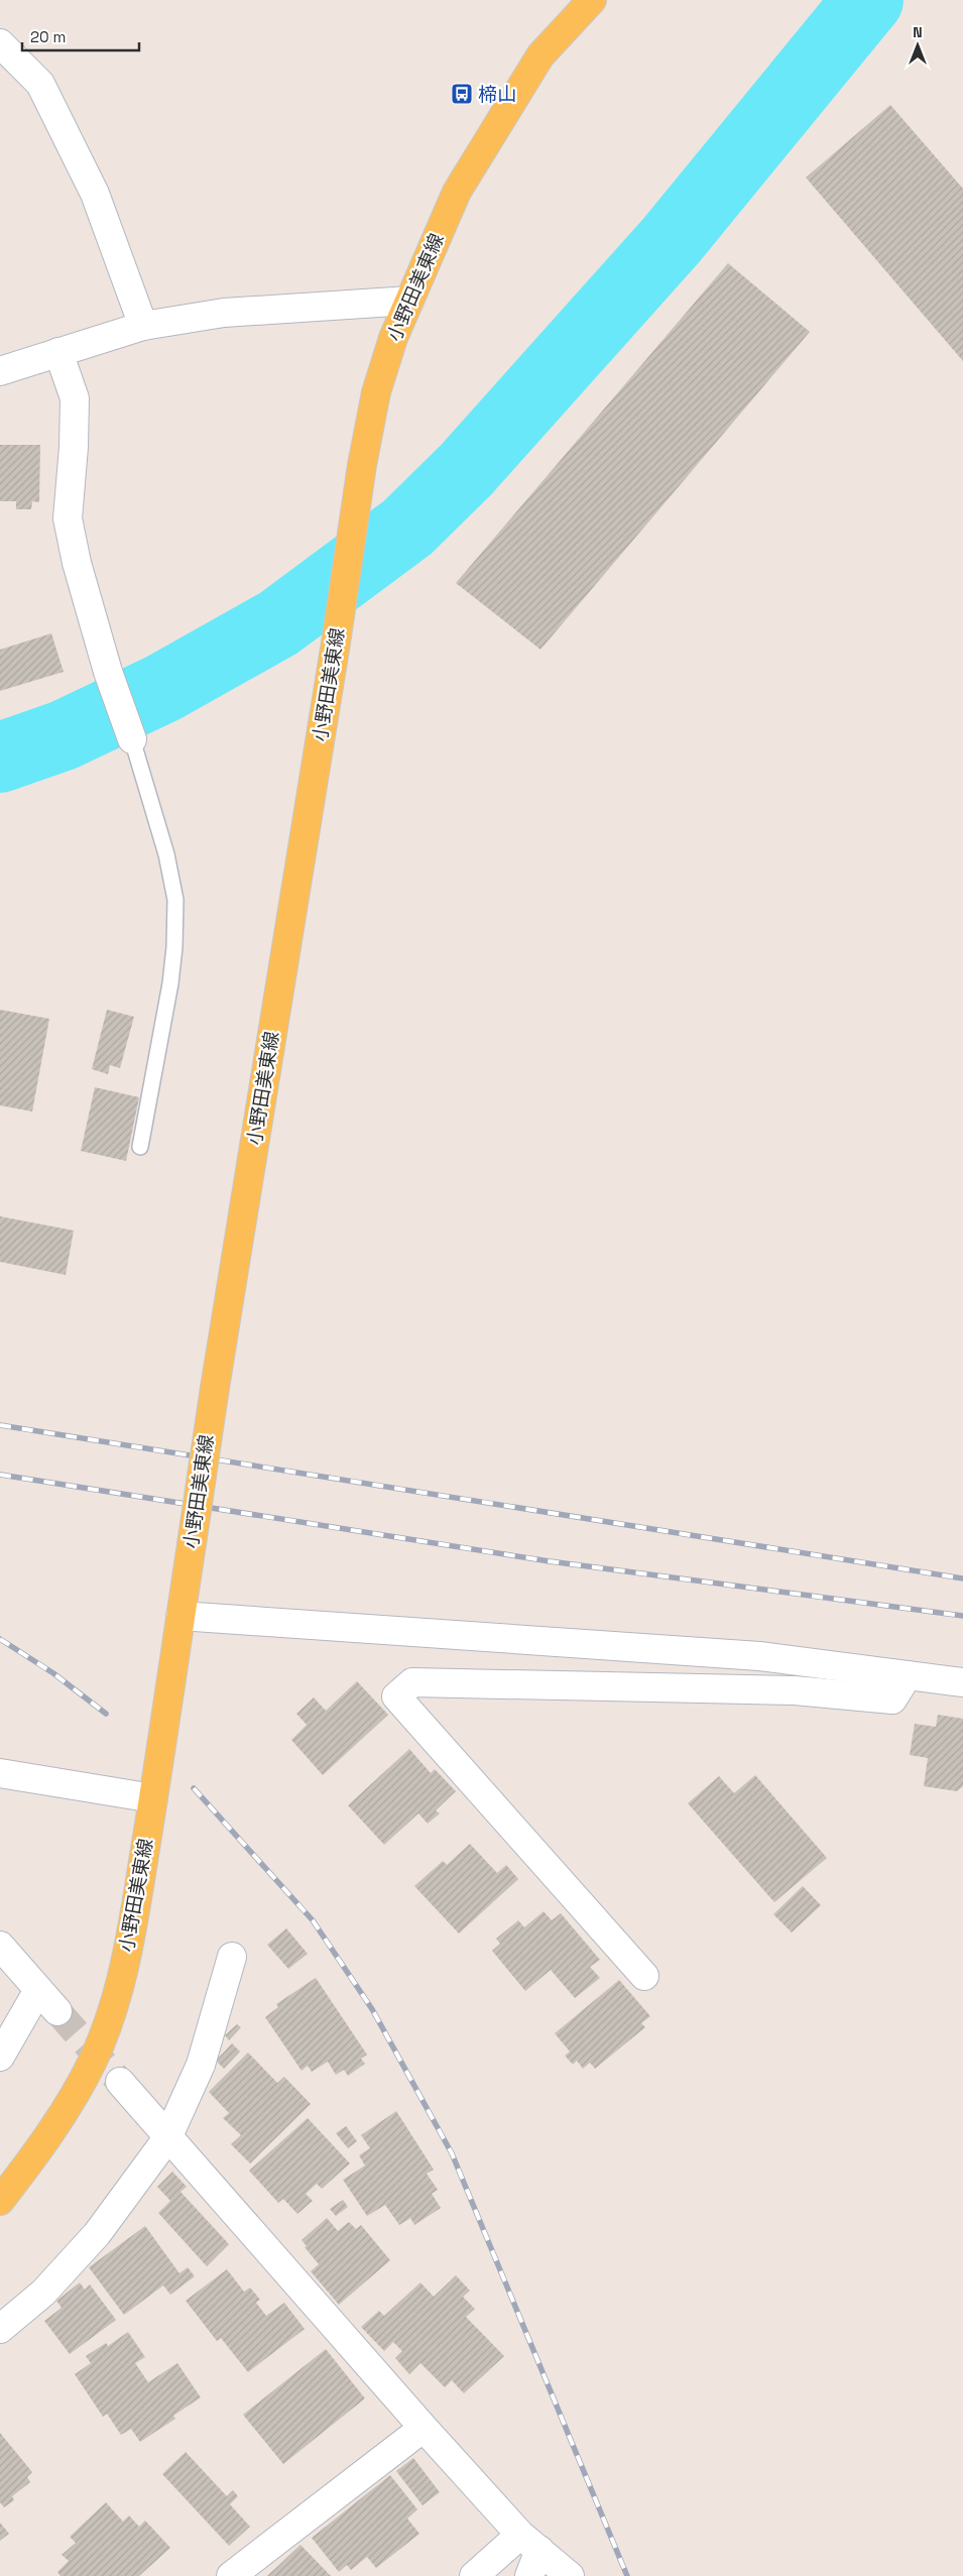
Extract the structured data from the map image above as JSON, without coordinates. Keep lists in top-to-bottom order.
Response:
{
  "streets": {
    "main road": ["小野田美東線"]
  },
  "places": {
    "bus stop": ["楴山"]
  },
  "scale_bar": "20 m",
  "north": "top"
}
